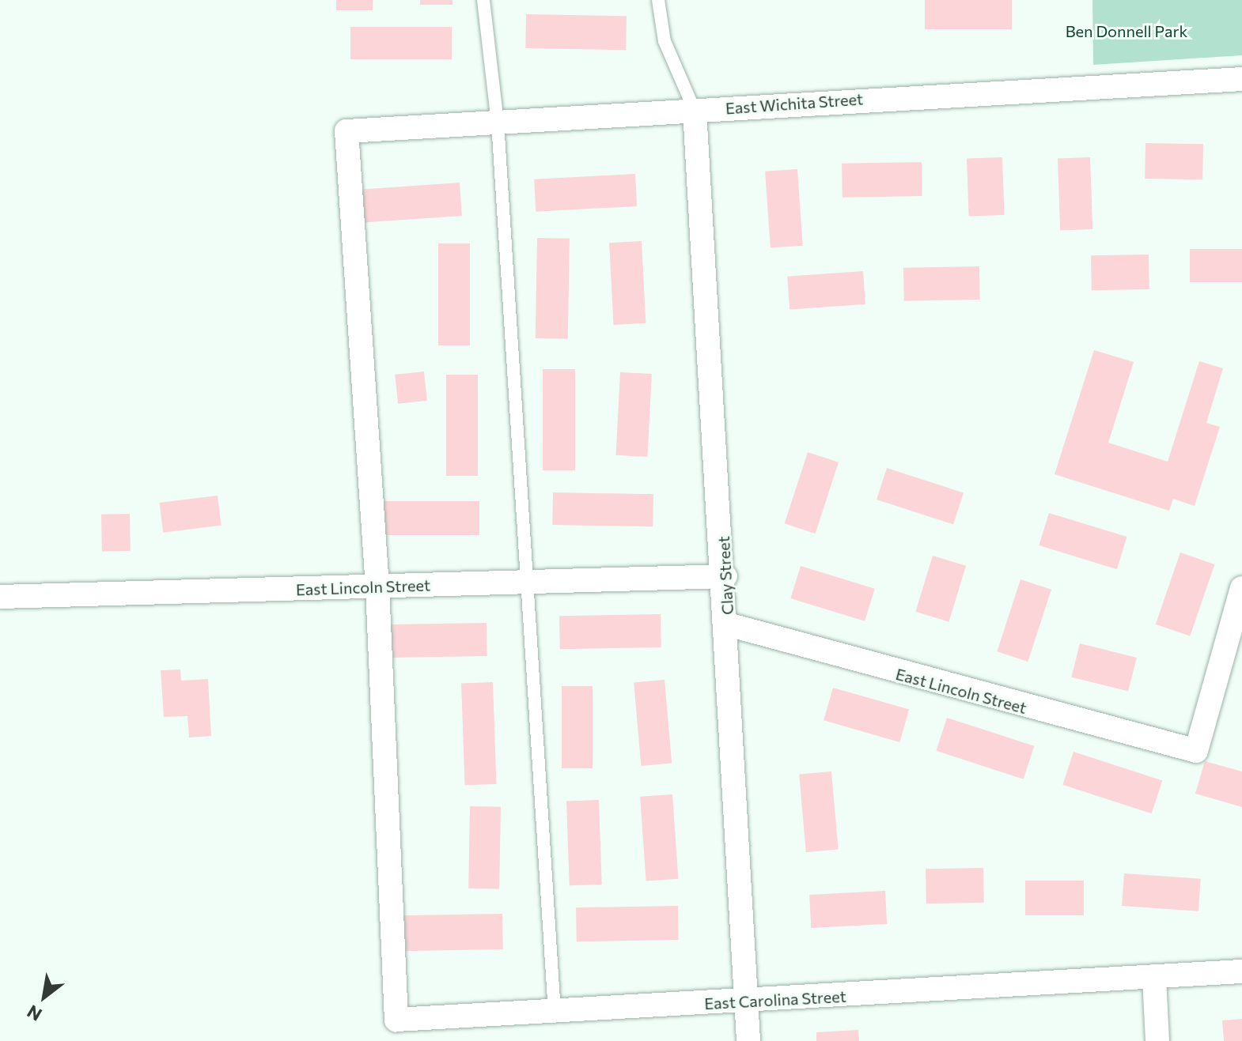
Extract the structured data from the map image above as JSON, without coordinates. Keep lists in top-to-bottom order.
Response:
{
  "streets": {
    "street": [
      "East Wichita Street",
      "Clay Street",
      "East Lincoln Street",
      "East Carolina Street"
    ]
  },
  "crossings": [
    ["East Wichita Street", "Clay Street"],
    ["East Wichita Street", "East Lincoln Street"],
    ["East Wichita Street", "East Carolina Street"],
    ["Clay Street", "East Lincoln Street"],
    ["Clay Street", "East Carolina Street"],
    ["East Lincoln Street", "East Carolina Street"]
  ],
  "parks": ["Ben Donnell Park"],
  "north": "bottom left"
}
